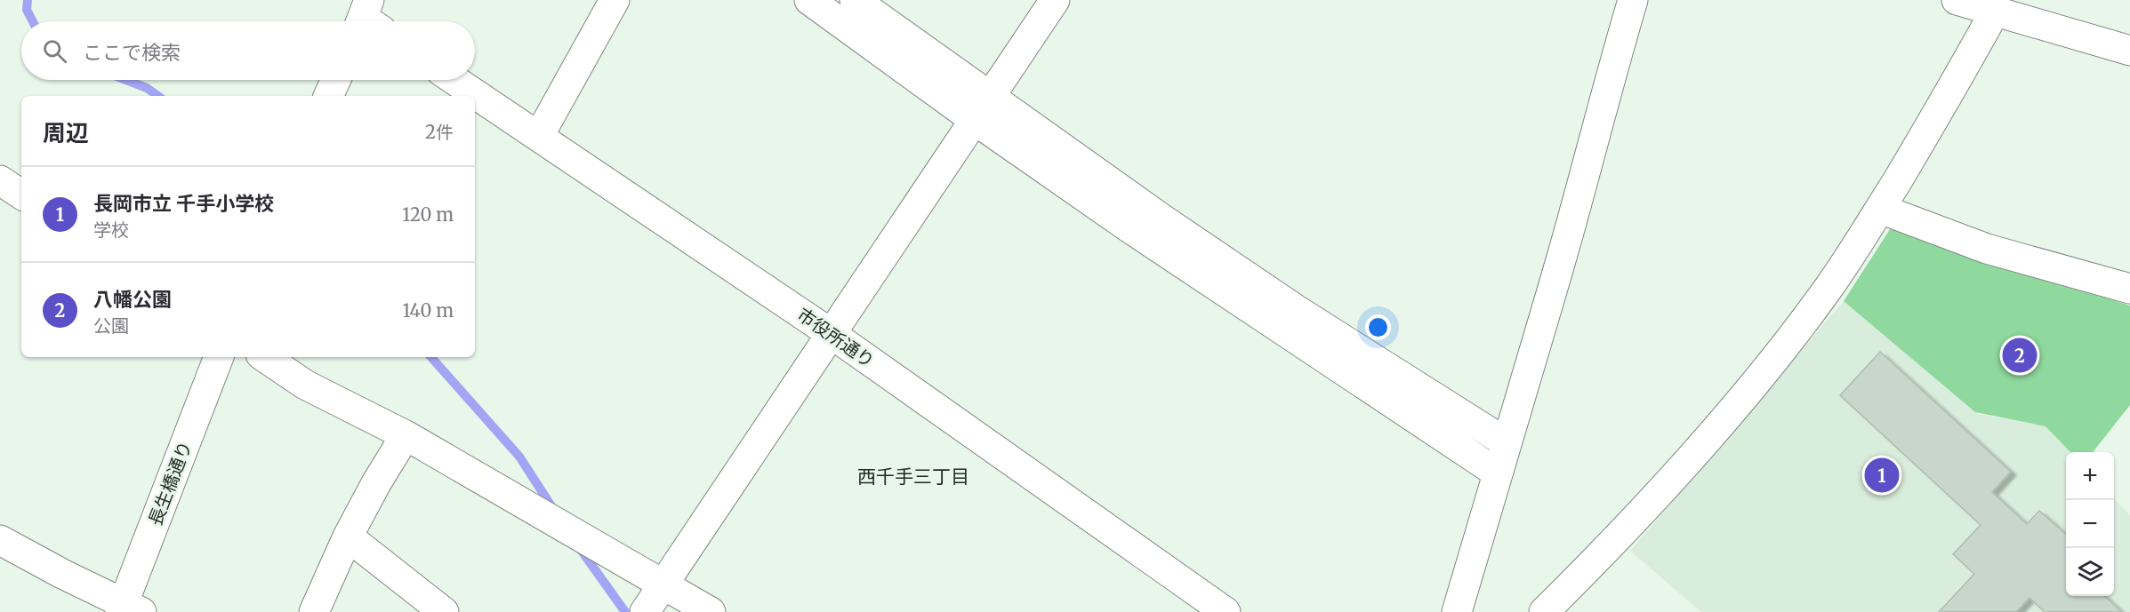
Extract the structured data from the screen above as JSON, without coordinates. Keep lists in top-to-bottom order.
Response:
{
  "streets": {
    "main road": ["市役所通り", "長生橋通り"]
  },
  "districts": ["西千手三丁目"],
  "page": {
    "search": "ここで検索",
    "heading": ["周辺", "2件"],
    "list": [
      {
        "mark": "1",
        "name": "長岡市立 千手小学校",
        "note": "学校",
        "value": "120 m"
      },
      {
        "mark": "2",
        "name": "八幡公園",
        "note": "公園",
        "value": "140 m"
      }
    ],
    "pins": ["2", "1"],
    "map_buttons": ["+", "−"]
  }
}
